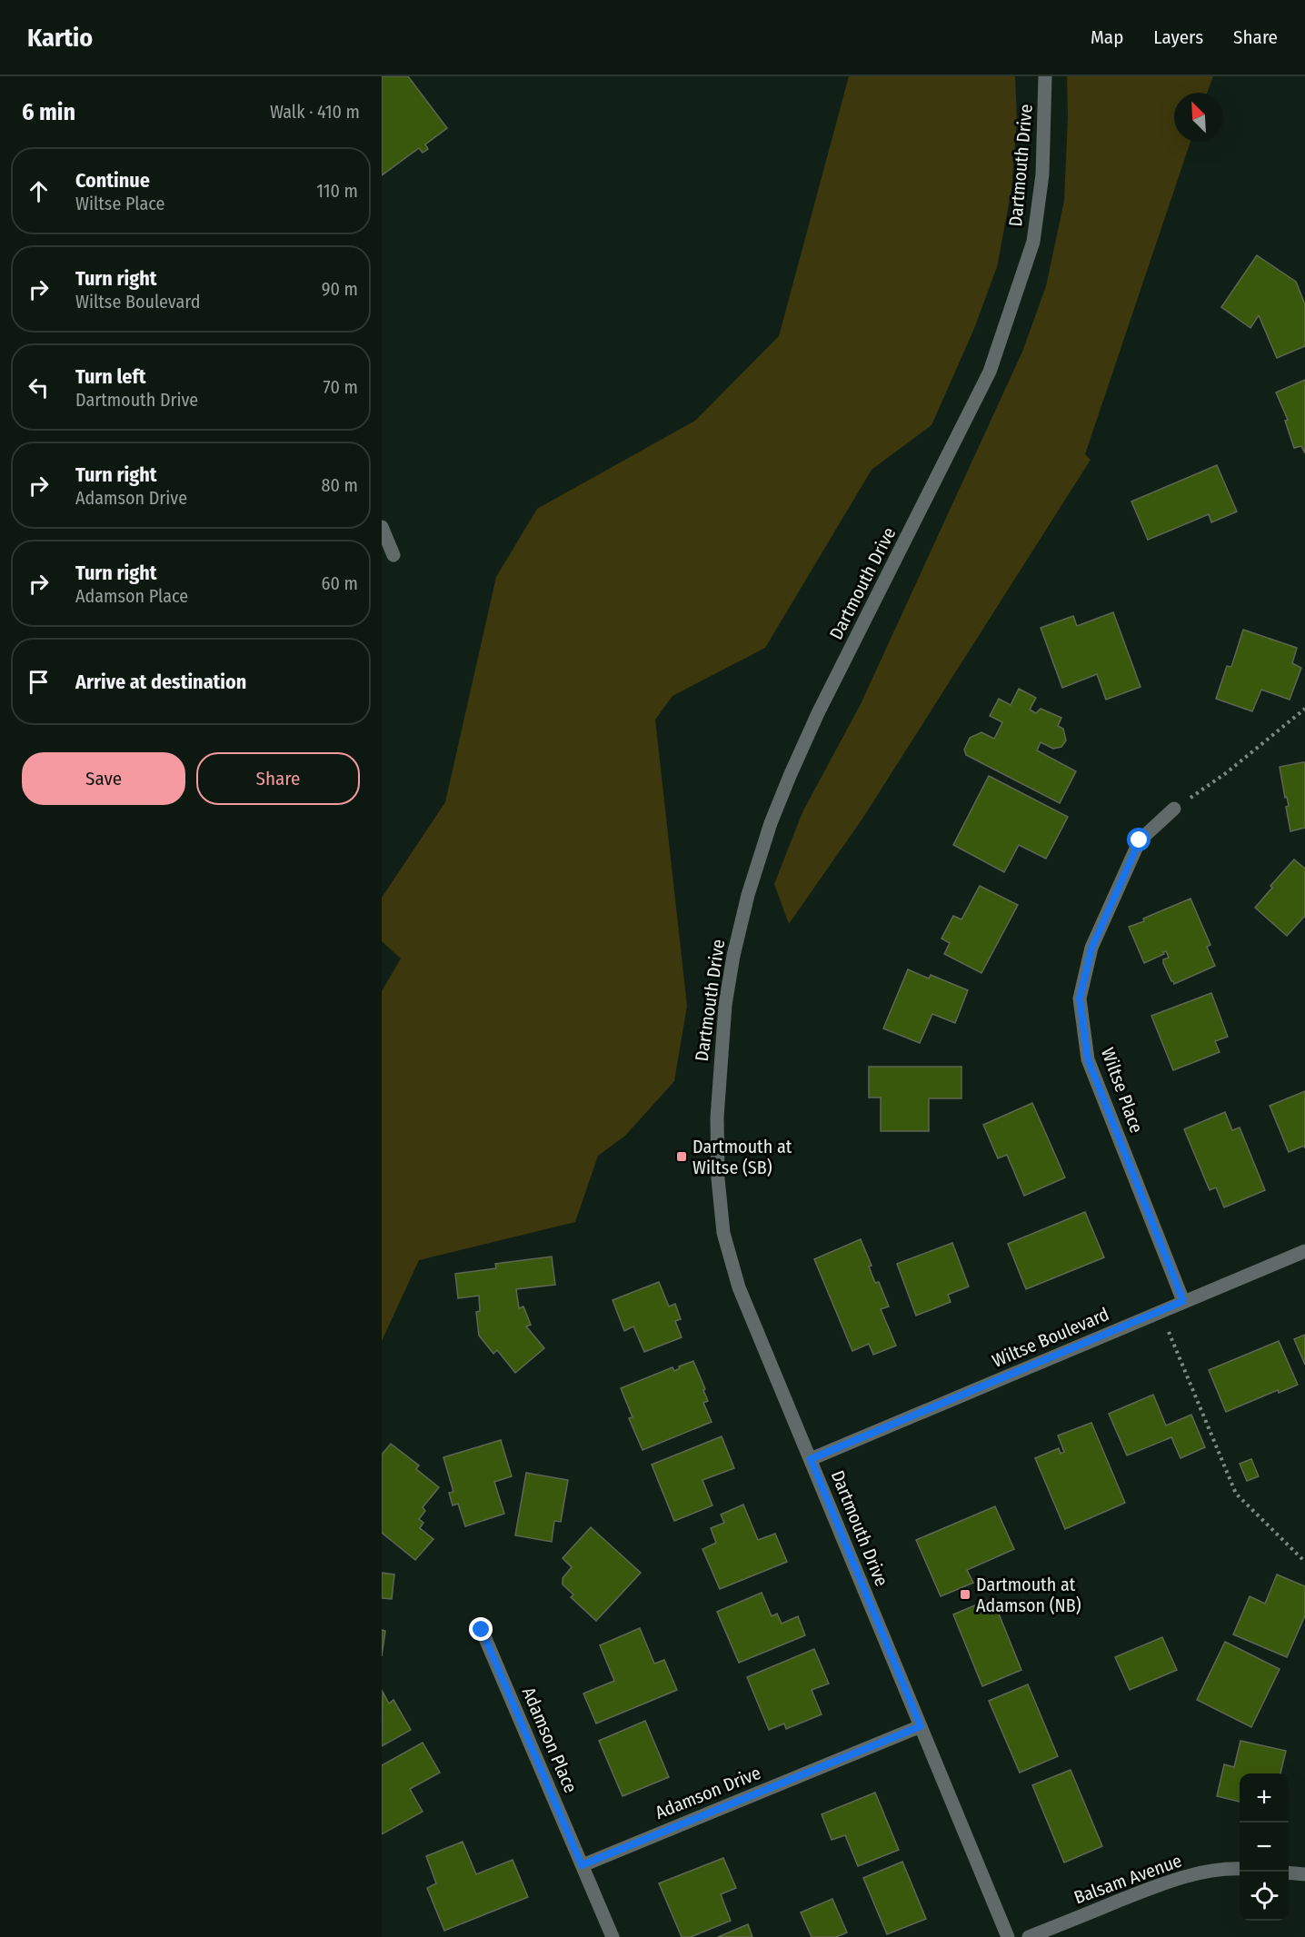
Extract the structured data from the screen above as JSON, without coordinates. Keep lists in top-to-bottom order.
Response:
{
  "streets": {
    "street": [
      "Dartmouth Drive",
      "Wiltse Place",
      "Wiltse Boulevard",
      "Adamson Place",
      "Adamson Drive",
      "Balsam Avenue"
    ]
  },
  "crossings": [
    ["Dartmouth Drive", "Wiltse Boulevard"],
    ["Dartmouth Drive", "Adamson Drive"],
    ["Wiltse Place", "Wiltse Boulevard"],
    ["Adamson Place", "Adamson Drive"]
  ],
  "places": {
    "transit": ["Dartmouth at Wiltse (SB)", "Dartmouth at Adamson (NB)"]
  },
  "north": "top left",
  "page": {
    "header": "Kartio",
    "nav": ["Map", "Layers", "Share"],
    "heading": ["6 min", "Walk · 410 m"],
    "list": [
      ["Continue", "Wiltse Place", "110 m"],
      ["Turn right", "Wiltse Boulevard", "90 m"],
      ["Turn left", "Dartmouth Drive", "70 m"],
      ["Turn right", "Adamson Drive", "80 m"],
      ["Turn right", "Adamson Place", "60 m"],
      "Arrive at destination"
    ],
    "buttons": ["Save", "Share"],
    "map_buttons": ["+", "−"]
  }
}
